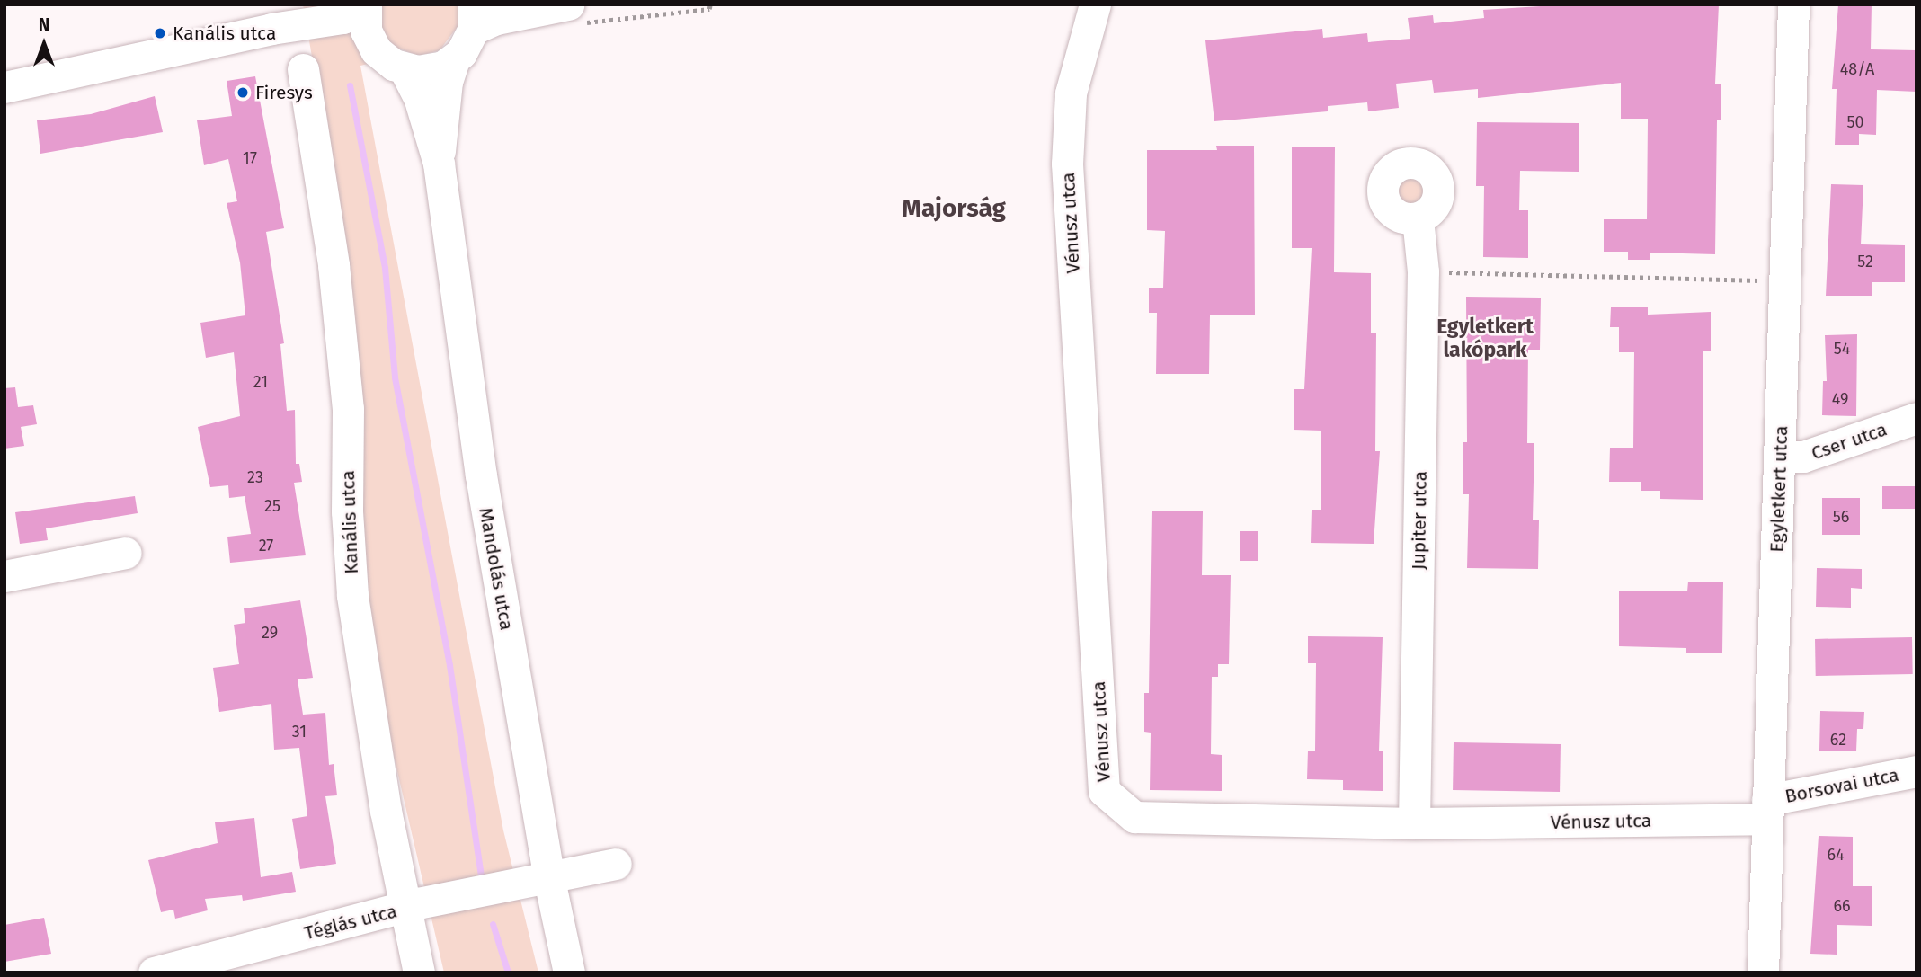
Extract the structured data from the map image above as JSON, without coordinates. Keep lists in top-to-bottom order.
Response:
{
  "streets": {
    "street": [
      "Vénusz utca",
      "Cser utca",
      "Egyletkert utca",
      "Jupiter utca",
      "Kanális utca",
      "Mandolás utca",
      "Borsovai utca",
      "Téglás utca"
    ]
  },
  "crossings": [
    ["Vénusz utca", "Egyletkert utca"],
    ["Vénusz utca", "Jupiter utca"],
    ["Vénusz utca", "Borsovai utca"],
    ["Cser utca", "Egyletkert utca"],
    ["Egyletkert utca", "Borsovai utca"],
    ["Kanális utca", "Téglás utca"],
    ["Mandolás utca", "Téglás utca"]
  ],
  "districts": ["Majorság", "Egyletkert lakópark"],
  "places": ["Kanális utca", "Firesys"],
  "house_numbers": [
    "48/A",
    "50",
    "17",
    "52",
    "54",
    "21",
    "49",
    "23",
    "25",
    "56",
    "27",
    "29",
    "31",
    "62",
    "64",
    "66"
  ],
  "north": "top"
}
